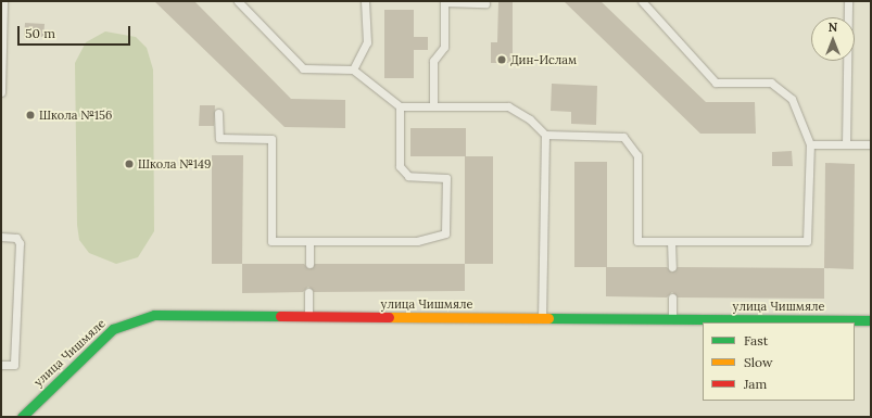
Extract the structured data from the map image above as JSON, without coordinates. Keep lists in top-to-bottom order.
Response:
{
  "streets": {
    "street": ["улица Чишмяле"]
  },
  "places": ["Дин-Ислам", "Школа №156", "Школа №149"],
  "legend": ["Fast", "Slow", "Jam"],
  "scale_bar": "50 m",
  "north": "top"
}
